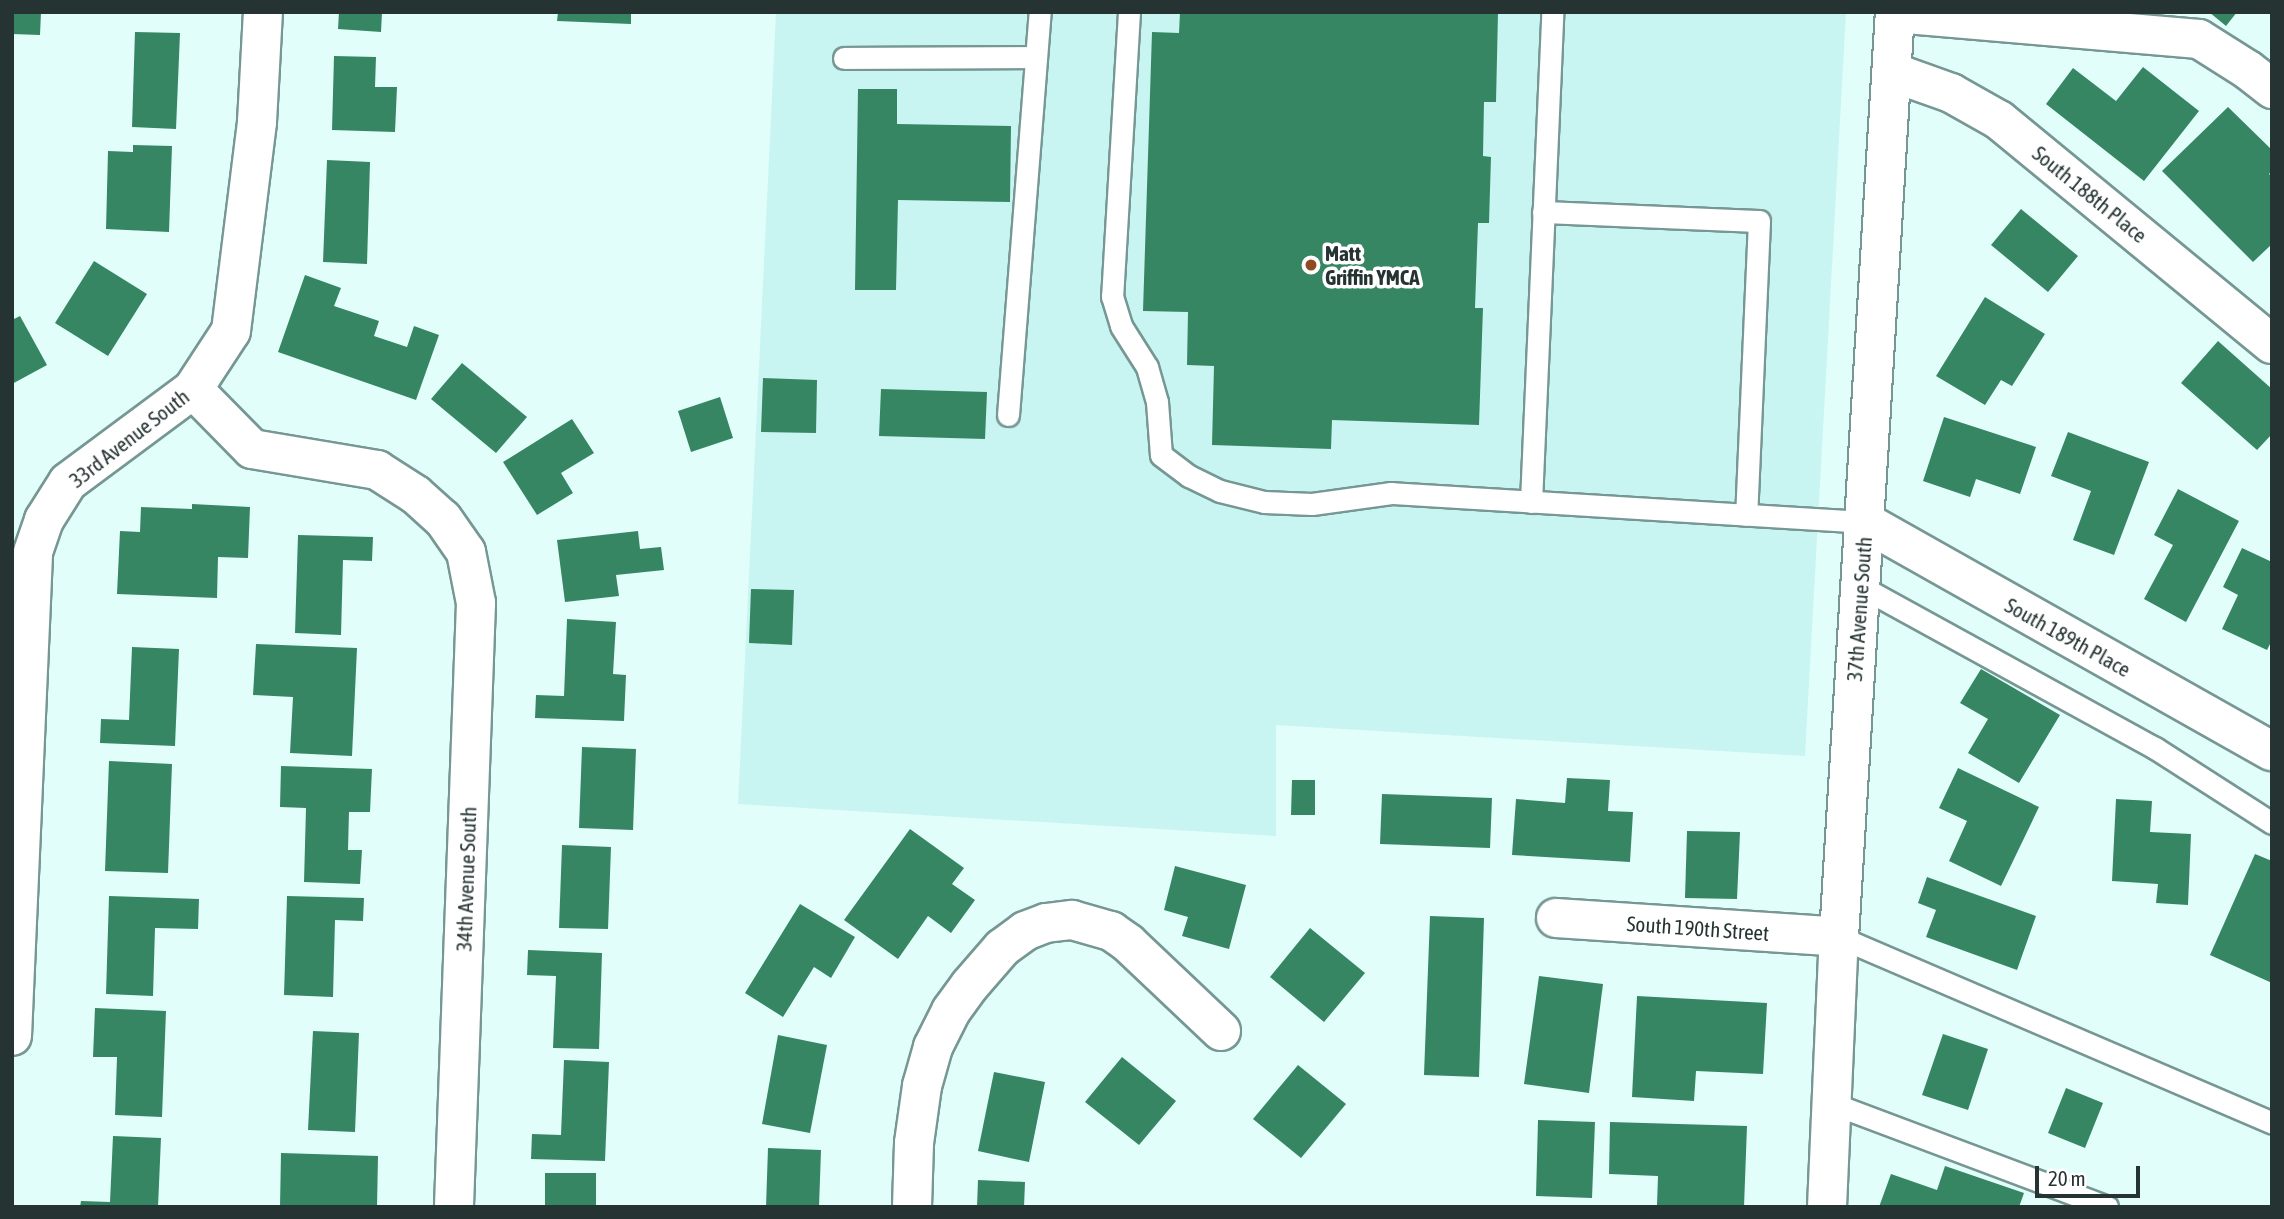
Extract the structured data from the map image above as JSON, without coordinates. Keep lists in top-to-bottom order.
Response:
{
  "streets": {
    "street": [
      "South 188th Place",
      "33rd Avenue South",
      "37th Avenue South",
      "South 189th Place",
      "34th Avenue South",
      "South 190th Street"
    ]
  },
  "crossings": [
    ["South 188th Place", "37th Avenue South"],
    ["33rd Avenue South", "34th Avenue South"],
    ["37th Avenue South", "South 189th Place"],
    ["37th Avenue South", "South 190th Street"]
  ],
  "places": ["Matt Griffin YMCA"],
  "scale_bar": "20 m"
}
